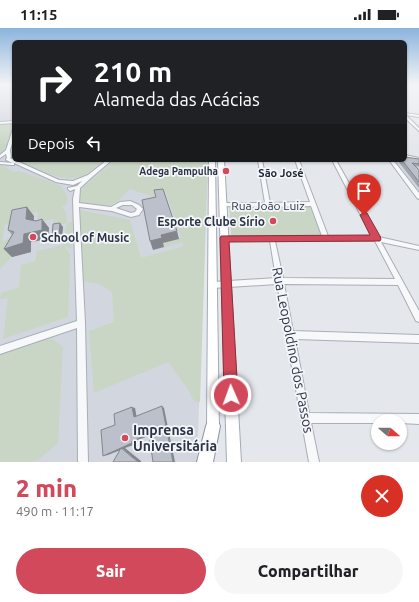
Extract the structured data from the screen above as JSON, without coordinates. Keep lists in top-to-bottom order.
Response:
{
  "streets": {
    "street": ["Rua João Luiz", "Rua Leopoldino dos Passos"]
  },
  "districts": ["São José"],
  "places": [
    "Adega Pampulha",
    "Esporte Clube Sírio",
    "School of Music",
    "Imprensa Universitária"
  ],
  "north": "right",
  "page": {
    "status": "11:15",
    "turn": ["210 m", "Alameda das Acácias"],
    "then": "Depois",
    "heading": ["2 min", "490 m · 11:17"],
    "buttons": ["Sair", "Compartilhar"]
  }
}
